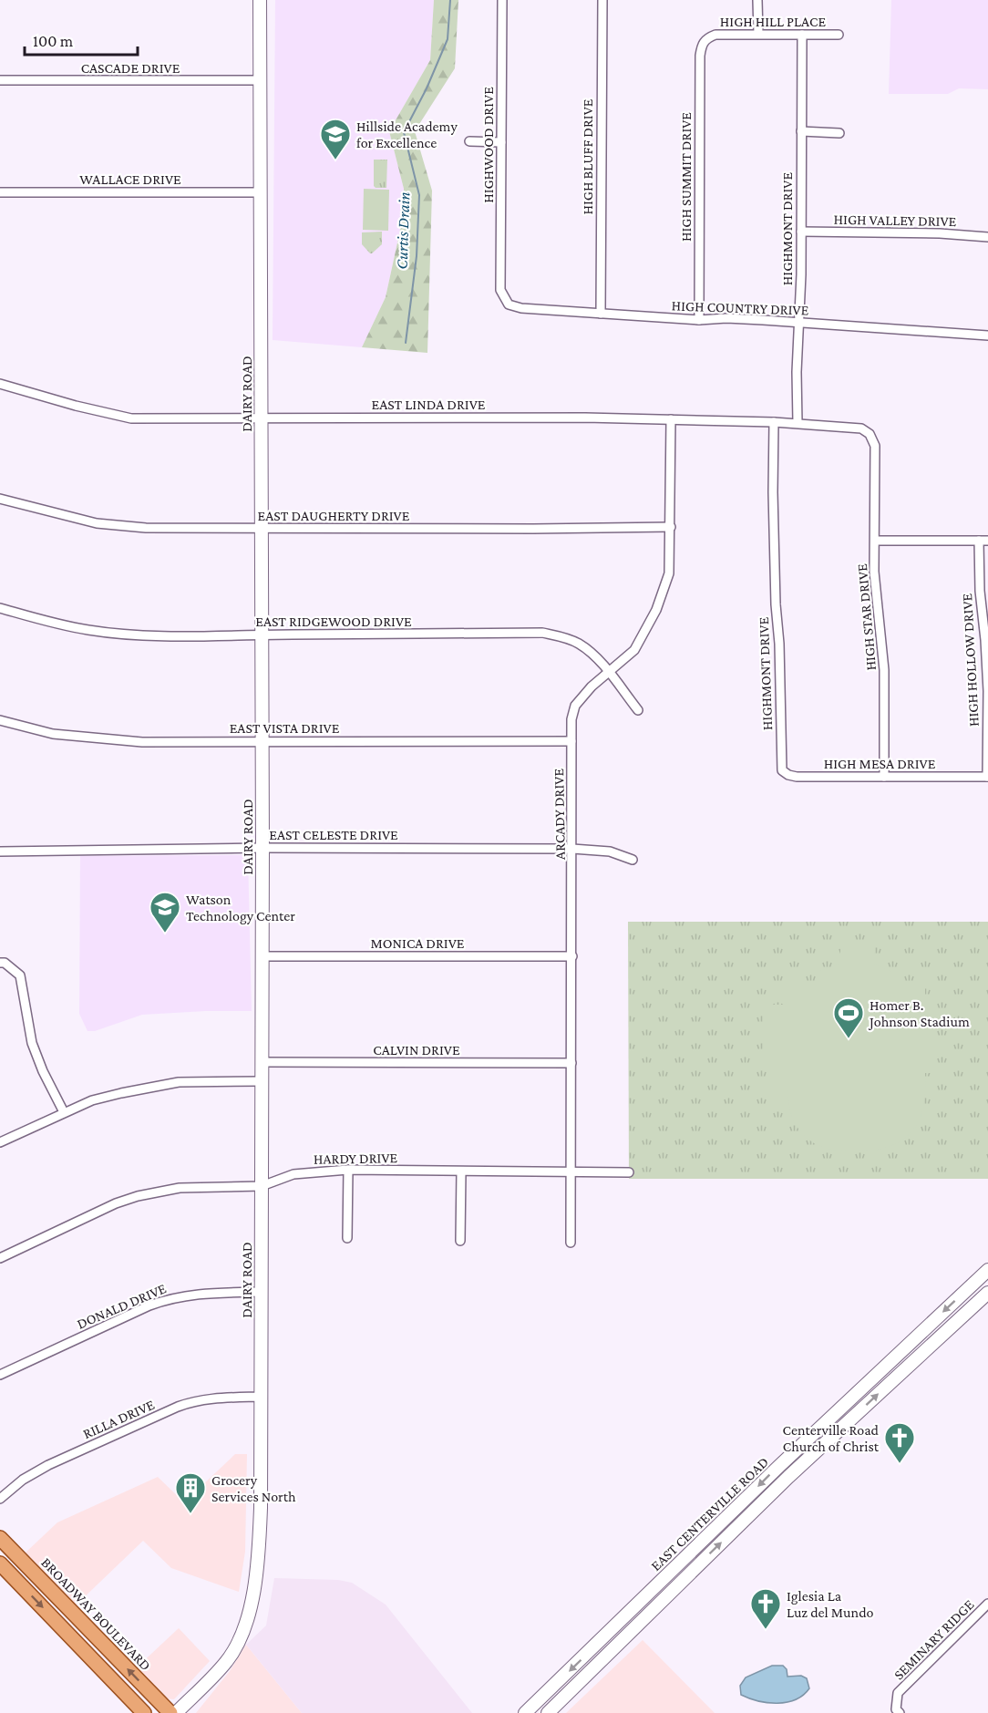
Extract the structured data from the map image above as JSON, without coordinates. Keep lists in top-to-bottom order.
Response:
{
  "streets": {
    "main road": ["BROADWAY BOULEVARD"],
    "street": [
      "HIGH HILL PLACE",
      "CASCADE DRIVE",
      "HIGHWOOD DRIVE",
      "HIGH BLUFF DRIVE",
      "HIGH SUMMIT DRIVE",
      "WALLACE DRIVE",
      "HIGH VALLEY DRIVE",
      "HIGHMONT DRIVE",
      "HIGH COUNTRY DRIVE",
      "DAIRY ROAD",
      "EAST LINDA DRIVE",
      "EAST DAUGHERTY DRIVE",
      "HIGH STAR DRIVE",
      "EAST RIDGEWOOD DRIVE",
      "HIGH HOLLOW DRIVE",
      "EAST VISTA DRIVE",
      "HIGH MESA DRIVE",
      "ARCADY DRIVE",
      "EAST CELESTE DRIVE",
      "MONICA DRIVE",
      "CALVIN DRIVE",
      "HARDY DRIVE",
      "DONALD DRIVE",
      "RILLA DRIVE",
      "EAST CENTERVILLE ROAD",
      "SEMINARY RIDGE"
    ]
  },
  "crossings": [
    ["HIGH HILL PLACE", "HIGH SUMMIT DRIVE"],
    ["HIGH HILL PLACE", "HIGHMONT DRIVE"],
    ["CASCADE DRIVE", "DAIRY ROAD"],
    ["HIGHWOOD DRIVE", "HIGH COUNTRY DRIVE"],
    ["HIGH BLUFF DRIVE", "HIGH COUNTRY DRIVE"],
    ["HIGH SUMMIT DRIVE", "HIGH COUNTRY DRIVE"],
    ["WALLACE DRIVE", "DAIRY ROAD"],
    ["HIGH VALLEY DRIVE", "HIGHMONT DRIVE"],
    ["HIGHMONT DRIVE", "HIGH COUNTRY DRIVE"],
    ["HIGHMONT DRIVE", "EAST LINDA DRIVE"],
    ["HIGHMONT DRIVE", "HIGH MESA DRIVE"],
    ["DAIRY ROAD", "EAST LINDA DRIVE"],
    ["DAIRY ROAD", "EAST DAUGHERTY DRIVE"],
    ["DAIRY ROAD", "EAST RIDGEWOOD DRIVE"],
    ["DAIRY ROAD", "EAST VISTA DRIVE"],
    ["DAIRY ROAD", "EAST CELESTE DRIVE"],
    ["DAIRY ROAD", "MONICA DRIVE"],
    ["DAIRY ROAD", "CALVIN DRIVE"],
    ["DAIRY ROAD", "HARDY DRIVE"],
    ["DAIRY ROAD", "DONALD DRIVE"],
    ["DAIRY ROAD", "RILLA DRIVE"],
    ["EAST LINDA DRIVE", "HIGH STAR DRIVE"],
    ["EAST LINDA DRIVE", "ARCADY DRIVE"],
    ["EAST DAUGHERTY DRIVE", "ARCADY DRIVE"],
    ["HIGH STAR DRIVE", "HIGH MESA DRIVE"],
    ["EAST RIDGEWOOD DRIVE", "ARCADY DRIVE"],
    ["HIGH HOLLOW DRIVE", "HIGH MESA DRIVE"],
    ["EAST VISTA DRIVE", "ARCADY DRIVE"],
    ["ARCADY DRIVE", "EAST CELESTE DRIVE"],
    ["ARCADY DRIVE", "MONICA DRIVE"],
    ["ARCADY DRIVE", "CALVIN DRIVE"],
    ["ARCADY DRIVE", "HARDY DRIVE"]
  ],
  "water": ["Curtis Drain"],
  "places": {
    "school or university": ["Hillside Academy for Excellence", "Watson Technology Center"],
    "sports": ["Homer B. Johnson Stadium"],
    "church": ["Centerville Road Church of Christ", "Iglesia La Luz del Mundo"],
    "building": ["Grocery Services North"]
  },
  "scale_bar": "100 m"
}
